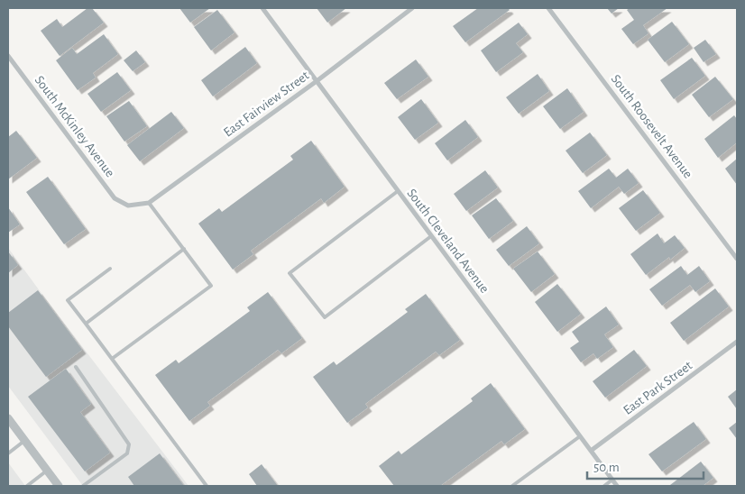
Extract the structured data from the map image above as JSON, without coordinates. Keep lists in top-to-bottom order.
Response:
{
  "streets": {
    "street": [
      "East Fairview Street",
      "South McKinley Avenue",
      "South Roosevelt Avenue",
      "South Cleveland Avenue",
      "East Park Street"
    ]
  },
  "crossings": [
    ["East Fairview Street", "South McKinley Avenue"],
    ["East Fairview Street", "South Cleveland Avenue"],
    ["South Cleveland Avenue", "East Park Street"]
  ],
  "scale_bar": "50 m"
}
